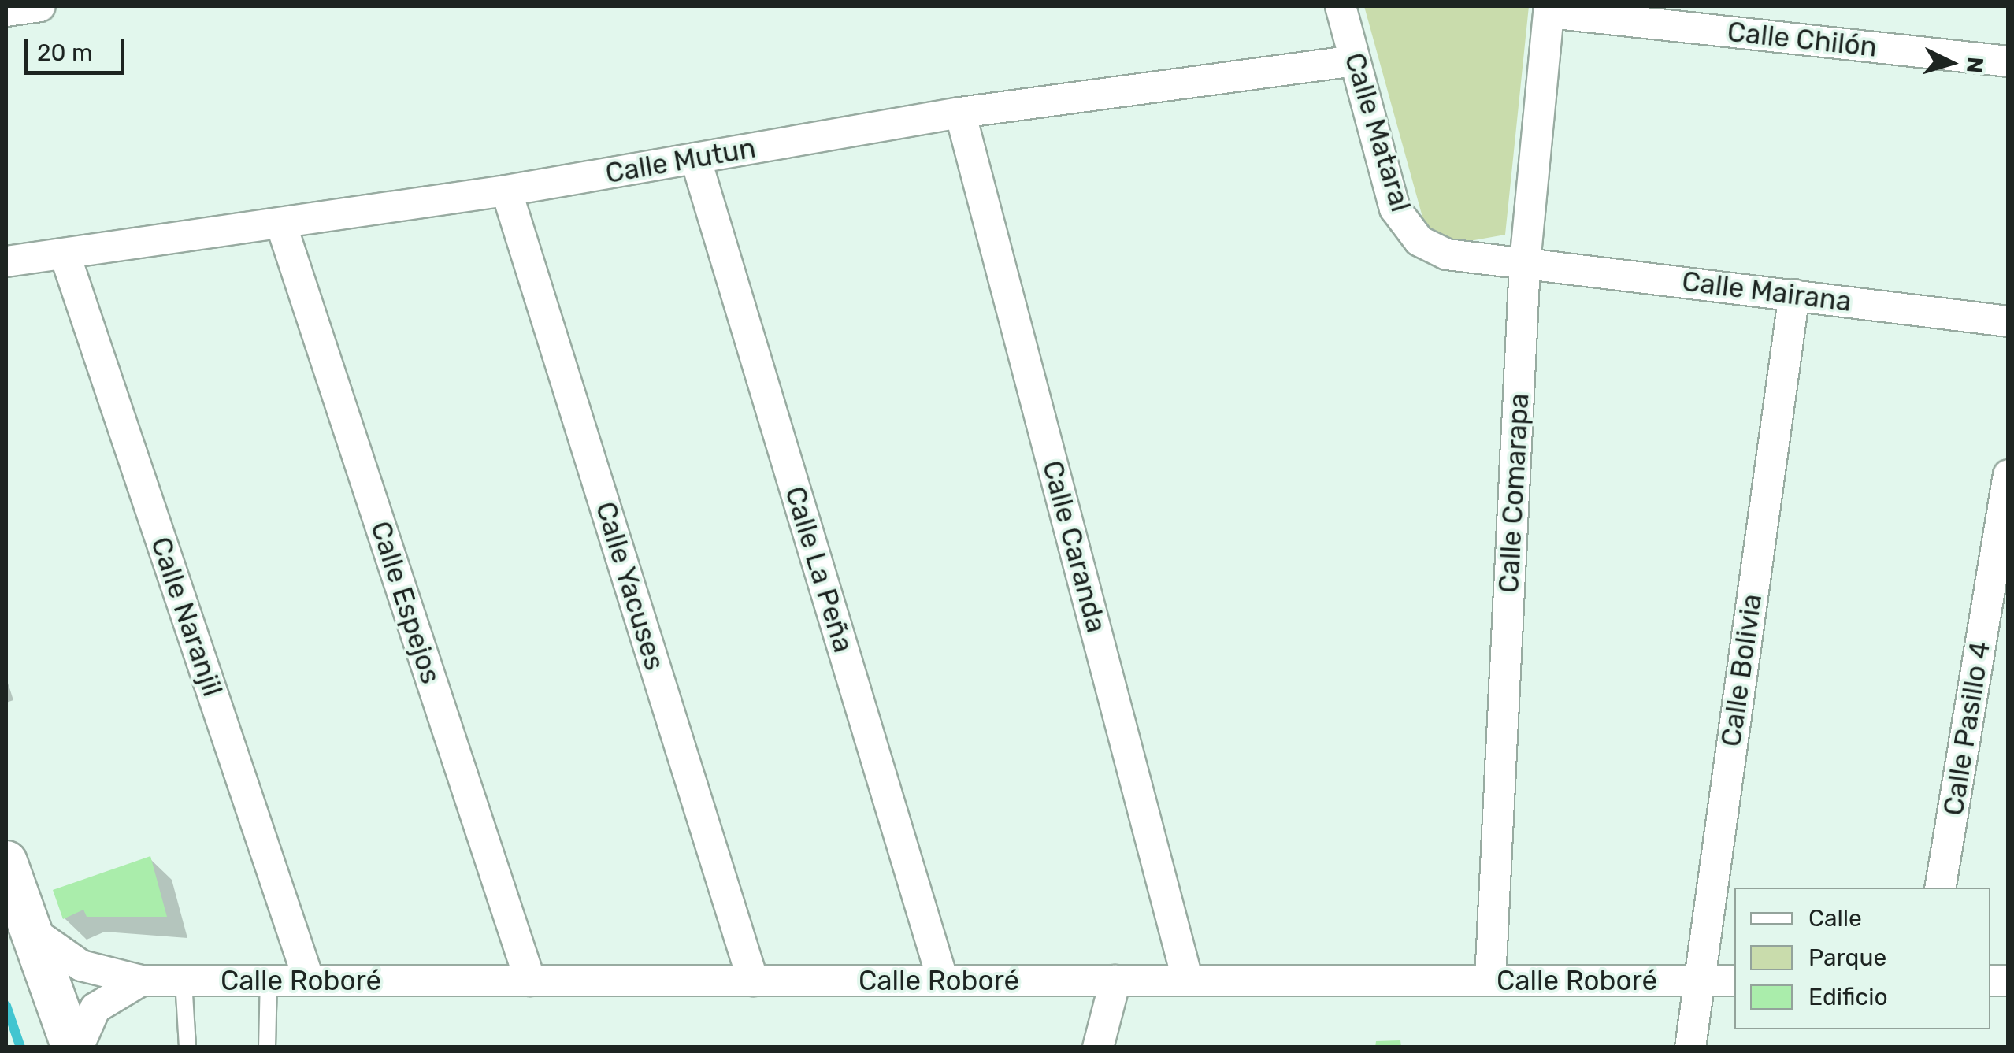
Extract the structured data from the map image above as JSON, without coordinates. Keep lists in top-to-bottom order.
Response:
{
  "streets": {
    "street": [
      "Calle Chilón",
      "Calle Mataral",
      "Calle Mutun",
      "Calle Mairana",
      "Calle Comarapa",
      "Calle Caranda",
      "Calle La Peña",
      "Calle Yacuses",
      "Calle Espejos",
      "Calle Naranjil",
      "Calle Bolivia",
      "Calle Pasillo 4",
      "Calle Roboré"
    ]
  },
  "crossings": [
    ["Calle Chilón", "Calle Comarapa"],
    ["Calle Mataral", "Calle Mutun"],
    ["Calle Mataral", "Calle Mairana"],
    ["Calle Mataral", "Calle Comarapa"],
    ["Calle Mutun", "Calle Caranda"],
    ["Calle Mutun", "Calle La Peña"],
    ["Calle Mutun", "Calle Yacuses"],
    ["Calle Mutun", "Calle Espejos"],
    ["Calle Mutun", "Calle Naranjil"],
    ["Calle Mairana", "Calle Comarapa"],
    ["Calle Mairana", "Calle Bolivia"],
    ["Calle Comarapa", "Calle Roboré"],
    ["Calle Caranda", "Calle Roboré"],
    ["Calle La Peña", "Calle Roboré"],
    ["Calle Yacuses", "Calle Roboré"],
    ["Calle Espejos", "Calle Roboré"],
    ["Calle Naranjil", "Calle Roboré"],
    ["Calle Bolivia", "Calle Roboré"]
  ],
  "legend": ["Calle", "Parque", "Edificio"],
  "scale_bar": "20 m",
  "north": "right"
}
